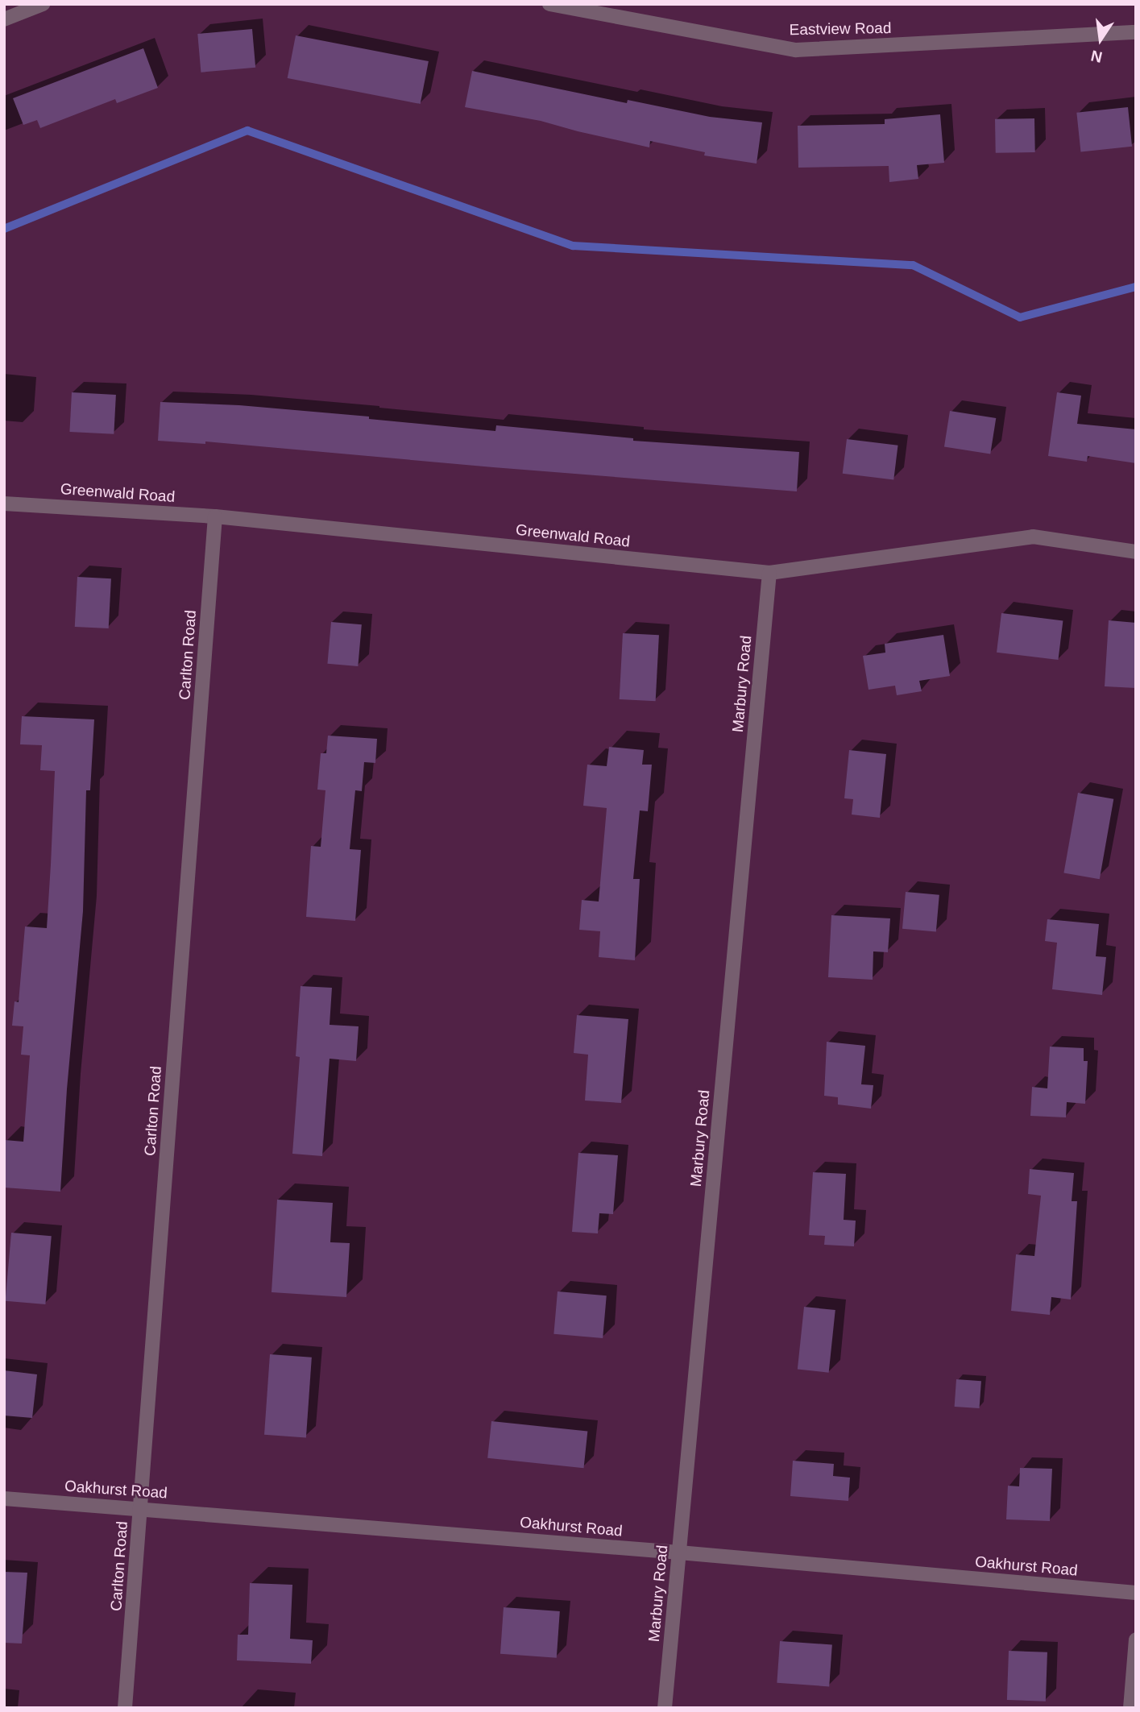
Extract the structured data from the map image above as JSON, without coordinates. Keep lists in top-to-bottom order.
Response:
{
  "streets": {
    "street": [
      "Eastview Road",
      "Greenwald Road",
      "Carlton Road",
      "Marbury Road",
      "Oakhurst Road"
    ]
  },
  "crossings": [
    ["Greenwald Road", "Carlton Road"],
    ["Greenwald Road", "Marbury Road"],
    ["Carlton Road", "Oakhurst Road"],
    ["Marbury Road", "Oakhurst Road"]
  ],
  "north": "bottom"
}
